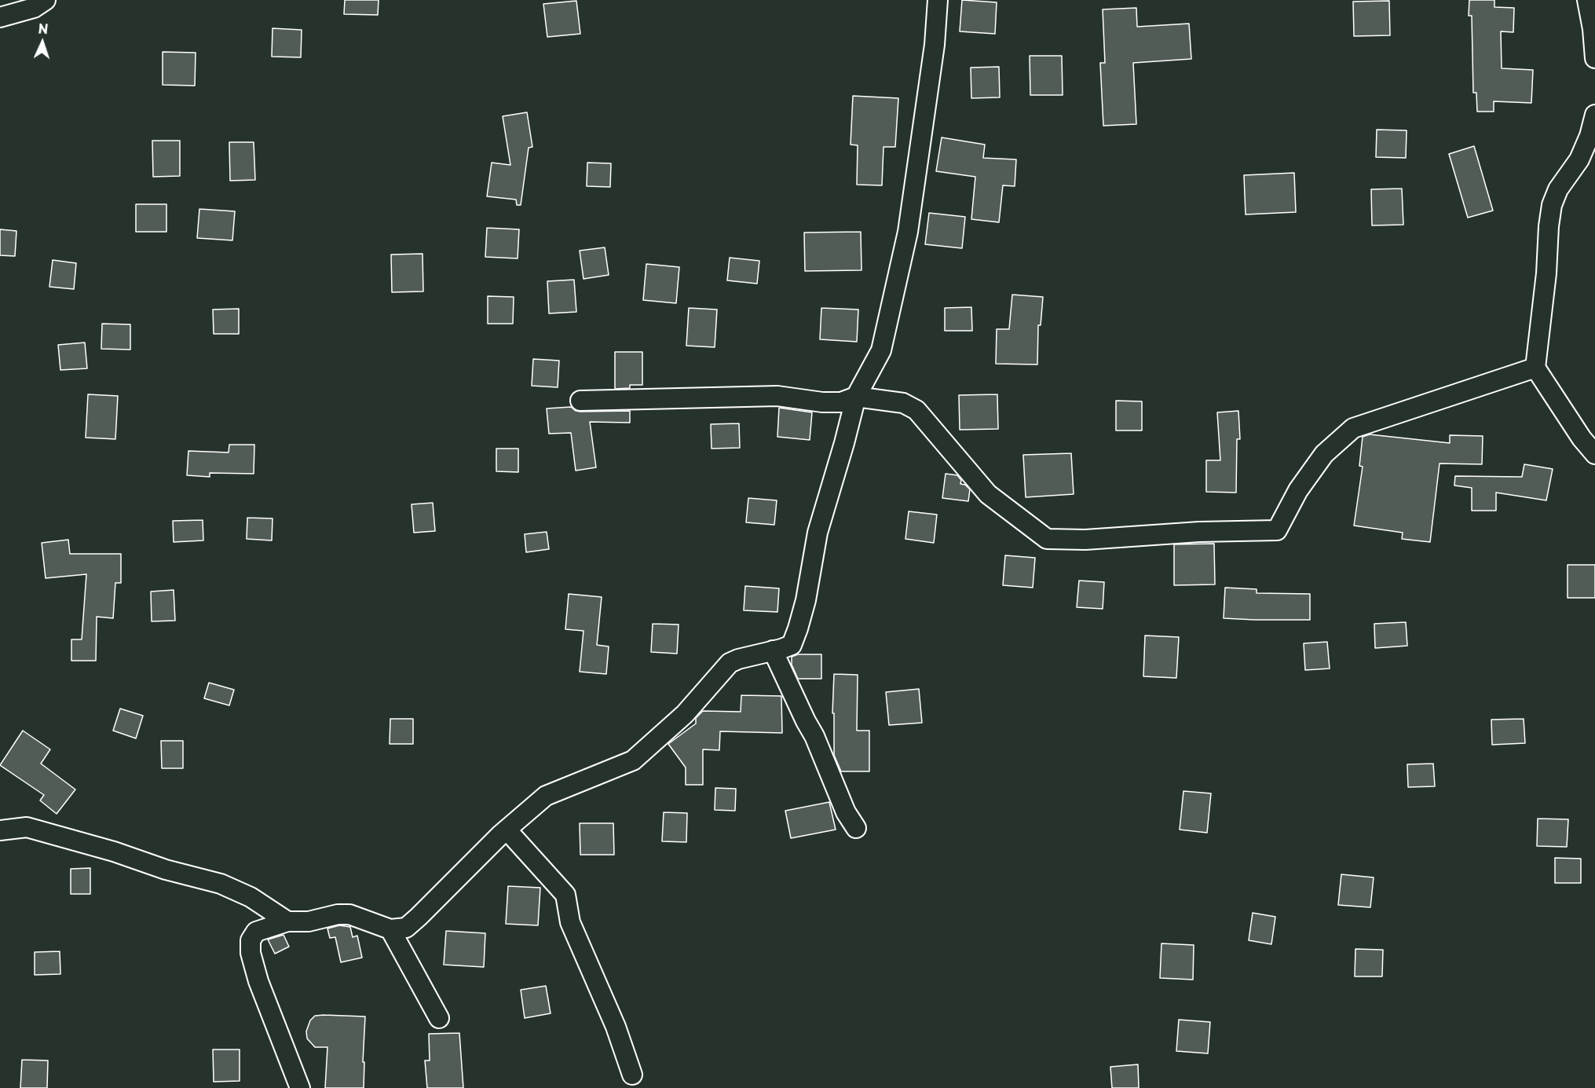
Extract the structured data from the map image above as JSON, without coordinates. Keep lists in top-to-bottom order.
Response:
{
  "north": "top"
}
